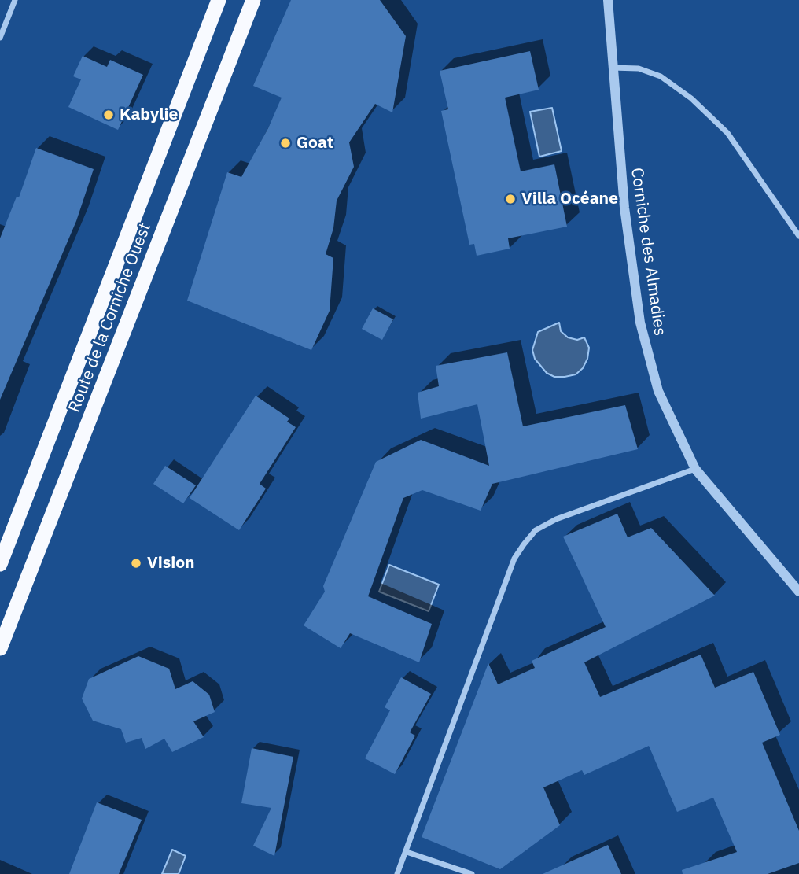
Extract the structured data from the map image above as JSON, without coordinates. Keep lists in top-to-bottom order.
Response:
{
  "streets": {
    "highway": ["Route de la Corniche Ouest"],
    "street": ["Corniche des Almadies"]
  },
  "places": [
    "Kabylie",
    "Goat",
    "Villa Océane",
    "Vision"
  ]
}
